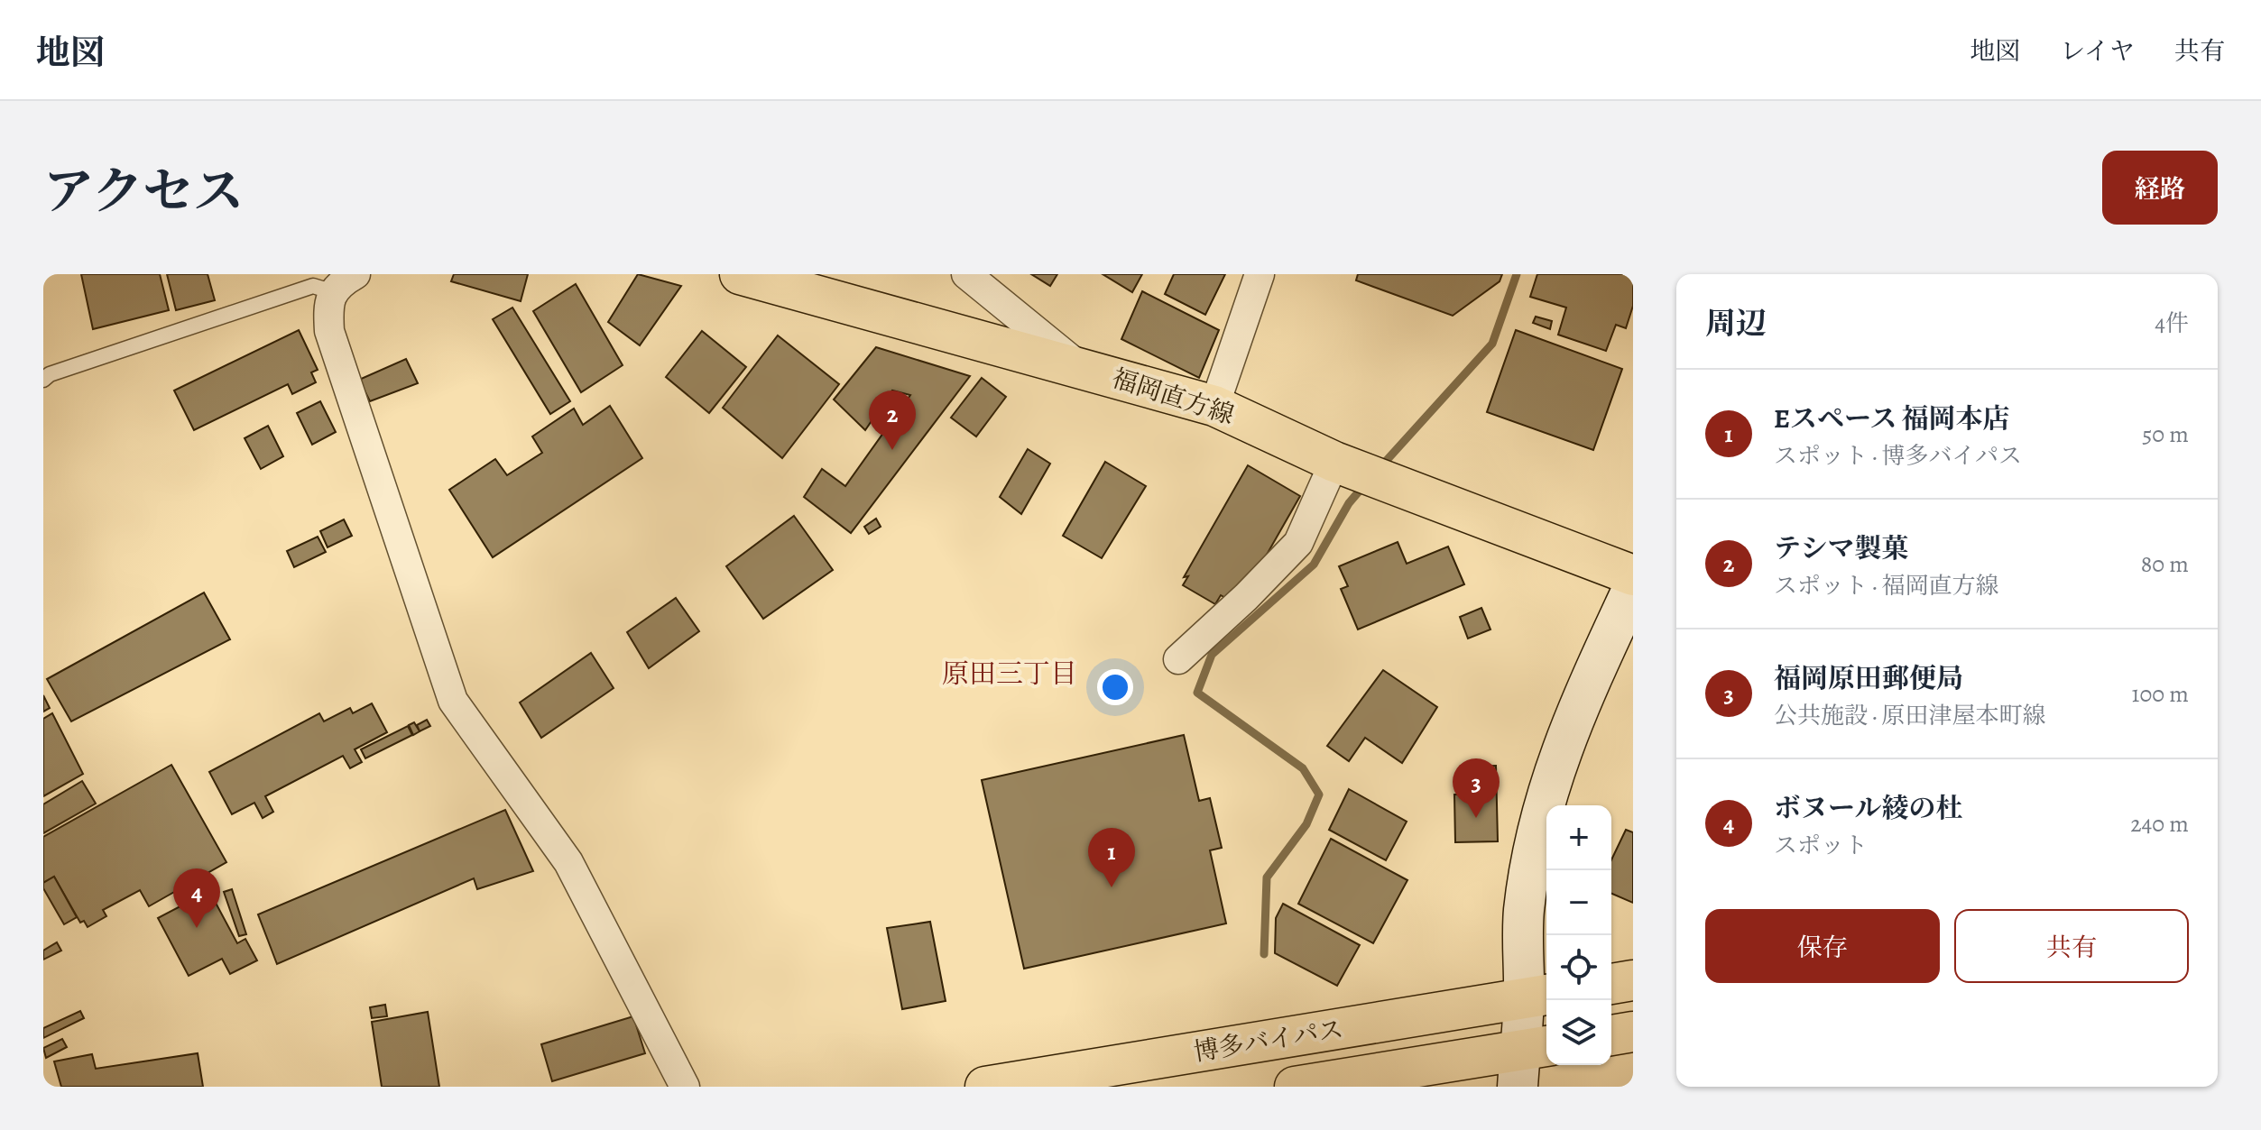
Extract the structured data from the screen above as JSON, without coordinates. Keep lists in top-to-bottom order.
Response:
{
  "streets": {
    "main road": ["福岡直方線", "博多バイパス"]
  },
  "districts": ["原田三丁目"],
  "page": {
    "header": "地図",
    "nav": ["地図", "レイヤ", "共有"],
    "title": "アクセス",
    "buttons": [
      "経路",
      ["保存", "共有"]
    ],
    "heading": ["周辺", "4件"],
    "list": [
      {
        "mark": "1",
        "name": "Eスペース 福岡本店",
        "note": "スポット · 博多バイパス",
        "value": "50 m"
      },
      {
        "mark": "2",
        "name": "テシマ製菓",
        "note": "スポット · 福岡直方線",
        "value": "80 m"
      },
      {
        "mark": "3",
        "name": "福岡原田郵便局",
        "note": "公共施設 · 原田津屋本町線",
        "value": "100 m"
      },
      {
        "mark": "4",
        "name": "ボヌール綾の杜",
        "note": "スポット",
        "value": "240 m"
      }
    ],
    "pins": [
      "2",
      "3",
      "1",
      "4"
    ],
    "map_buttons": ["+", "−"]
  }
}
